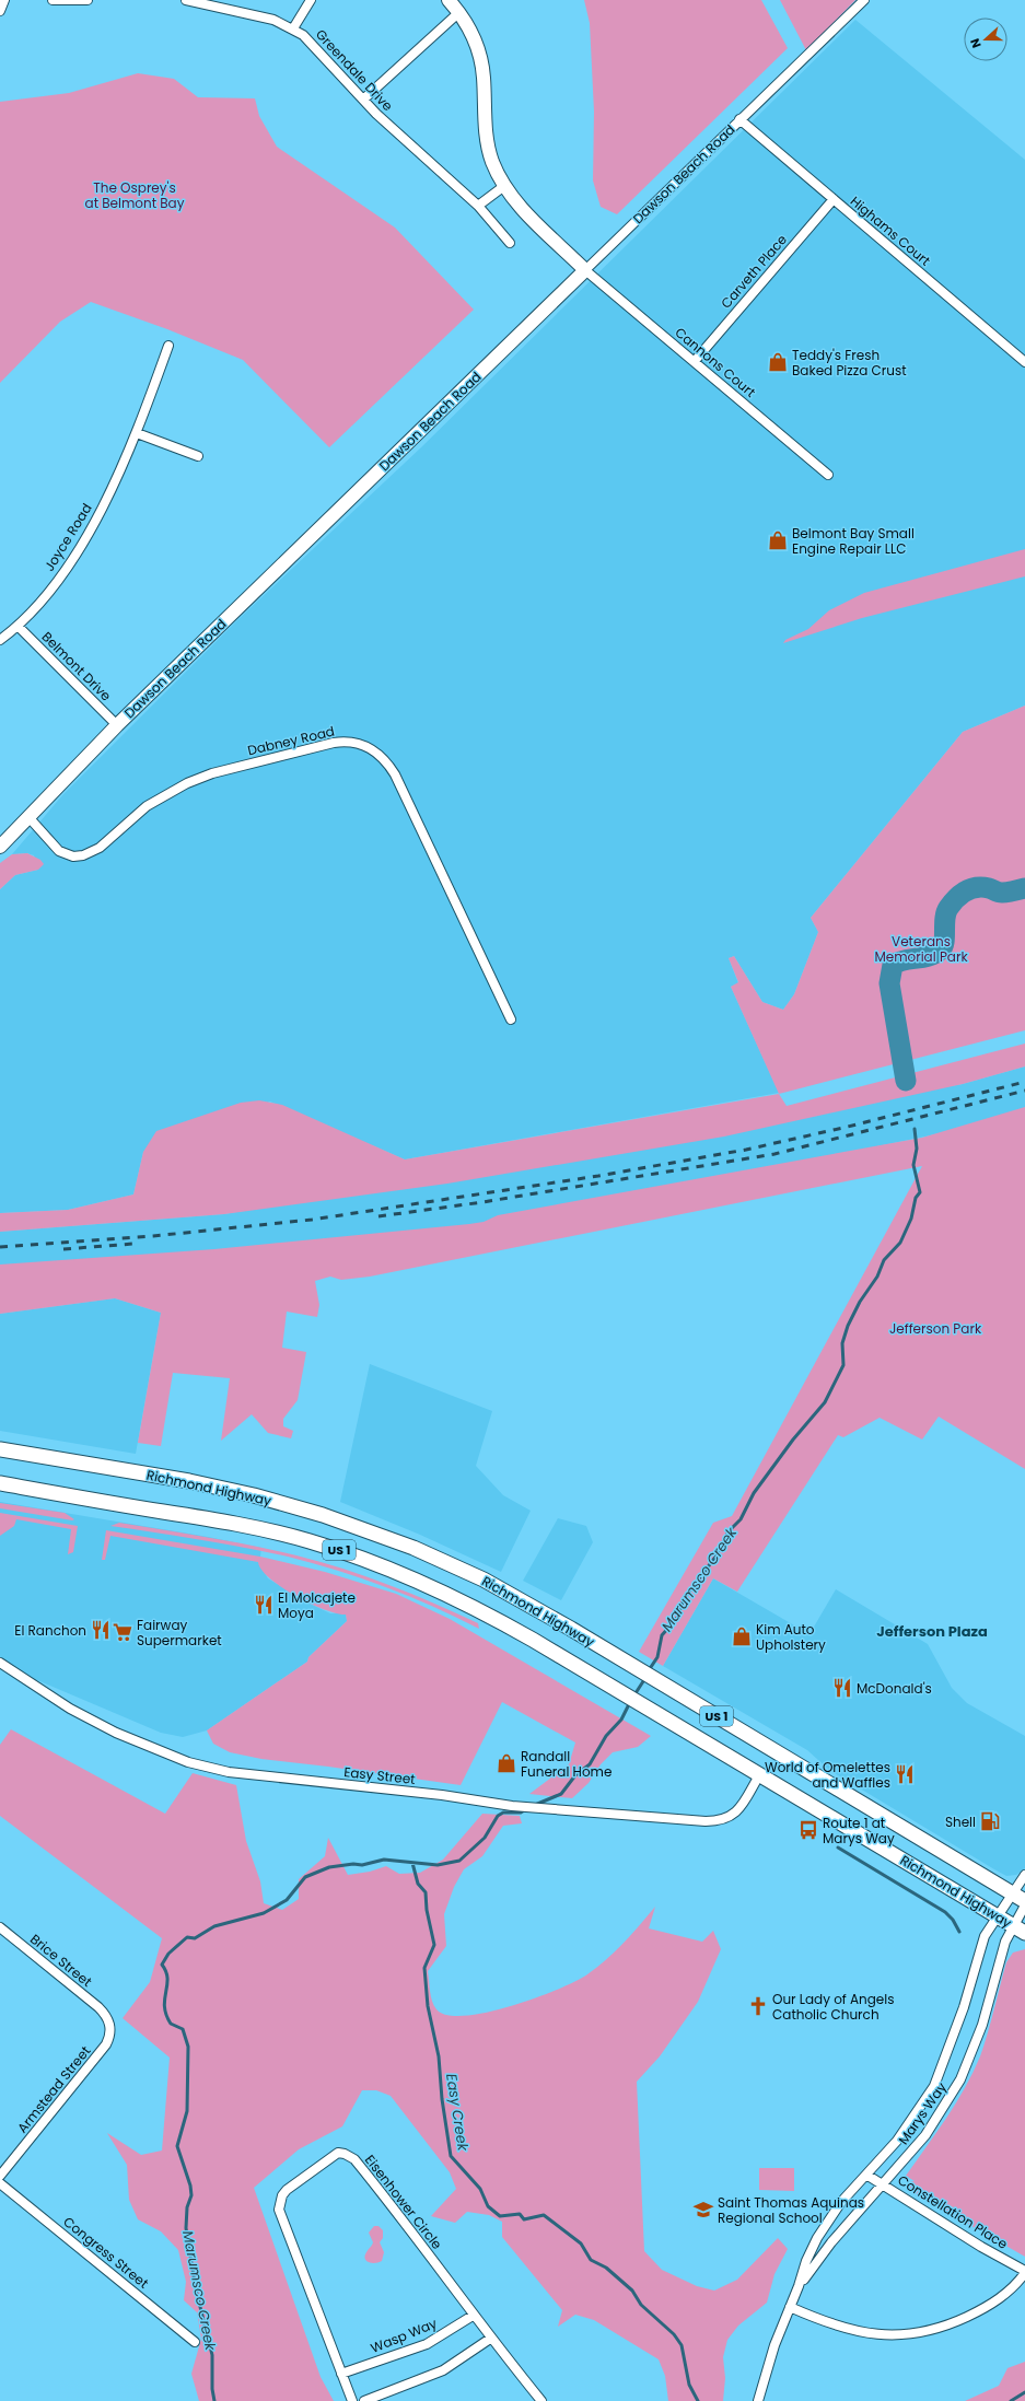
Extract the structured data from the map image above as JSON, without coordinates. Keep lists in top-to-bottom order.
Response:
{
  "streets": {
    "main road": ["Richmond Highway", "US 1"],
    "street": [
      "Greendale Drive",
      "Dawson Beach Road",
      "Highams Court",
      "Carveth Place",
      "Cannons Court",
      "Joyce Road",
      "Belmont Drive",
      "Dabney Road",
      "Easy Street",
      "Brice Street",
      "Armstead Street",
      "Marys Way",
      "Eisenhower Circle",
      "Constellation Place",
      "Congress Street",
      "Wasp Way"
    ]
  },
  "crossings": [
    ["Dawson Beach Road", "Highams Court"],
    ["Dawson Beach Road", "Cannons Court"],
    ["Dawson Beach Road", "Belmont Drive"],
    ["Dawson Beach Road", "Dabney Road"],
    ["Highams Court", "Carveth Place"],
    ["Carveth Place", "Cannons Court"],
    ["Joyce Road", "Belmont Drive"],
    ["Richmond Highway", "Easy Street"],
    ["Richmond Highway", "Marys Way"],
    ["Brice Street", "Armstead Street"],
    ["Marys Way", "Constellation Place"],
    ["Eisenhower Circle", "Wasp Way"]
  ],
  "districts": ["Jefferson Plaza"],
  "water": ["Marumsco Creek", "Easy Creek"],
  "parks": ["The Osprey's at Belmont Bay", "Veterans Memorial Park", "Jefferson Park"],
  "places": {
    "shop": [
      "Teddy's Fresh Baked Pizza Crust",
      "Belmont Bay Small Engine Repair LLC",
      "Kim Auto Upholstery",
      "Randall Funeral Home"
    ],
    "restaurant": [
      "El Molcajete Moya",
      "El Ranchon",
      "McDonald's",
      "World of Omelettes and Waffles"
    ],
    "supermarket": ["Fairway Supermarket"],
    "fuel station": ["Shell"],
    "bus stop": ["Route 1 at Marys Way"],
    "church": ["Our Lady of Angels Catholic Church"],
    "school or university": ["Saint Thomas Aquinas Regional School"]
  },
  "north": "left"
}
